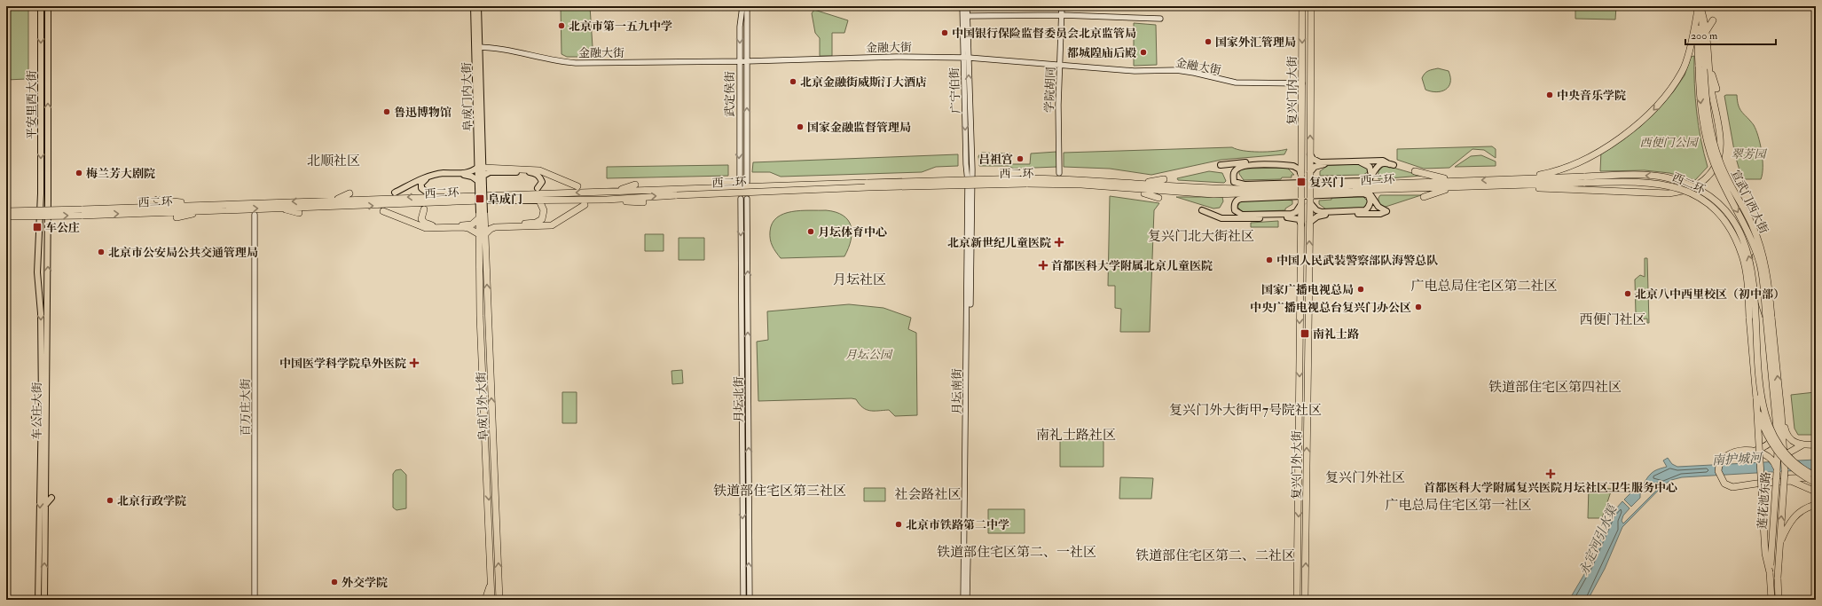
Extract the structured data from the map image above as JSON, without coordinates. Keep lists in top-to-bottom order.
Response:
{
  "streets": {
    "highway": [
      "复兴门内大街",
      "西二环",
      "宣武门西大街",
      "阜成门外大街",
      "复兴门外大街",
      "莲花池东路"
    ],
    "main road": [
      "金融大街",
      "学院胡同",
      "广宁伯街",
      "武定侯街",
      "阜成门内大街",
      "平安里西大街",
      "月坛南街",
      "月坛北街",
      "百万庄大街",
      "车公庄大街"
    ]
  },
  "crossings": [
    ["金融大街", "学院胡同"],
    ["金融大街", "广宁伯街"],
    ["金融大街", "复兴门内大街"],
    ["金融大街", "武定侯街"],
    ["金融大街", "阜成门内大街"],
    ["广宁伯街", "月坛南街"],
    ["复兴门内大街", "复兴门外大街"],
    ["平安里西大街", "车公庄大街"],
    ["宣武门西大街", "莲花池东路"]
  ],
  "districts": [
    "北顺社区",
    "复兴门北大街社区",
    "月坛社区",
    "广电总局住宅区第二社区",
    "西便门社区",
    "铁道部住宅区第四社区",
    "复兴门外大街甲7号院社区",
    "南礼士路社区",
    "复兴门外社区",
    "铁道部住宅区第三社区",
    "社会路社区",
    "广电总局住宅区第一社区",
    "铁道部住宅区第二、一社区",
    "铁道部住宅区第二、二社区"
  ],
  "water": ["南护城河", "永定河引水渠"],
  "parks": ["西便门公园", "翠芳园", "月坛公园"],
  "places": {
    "other": [
      "北京市第一五九中学",
      "中国银行保险监督委员会北京监管局",
      "国家外汇管理局",
      "都城隍庙后殿",
      "北京金融街威斯汀大酒店",
      "中央音乐学院",
      "鲁迅博物馆",
      "国家金融监督管理局",
      "吕祖宫",
      "梅兰芳大剧院",
      "月坛体育中心",
      "北京市公安局公共交通管理局",
      "中国人民武装警察部队海警总队",
      "国家广播电视总局",
      "北京八中西里校区（初中部）",
      "中央广播电视总台复兴门办公区",
      "北京行政学院",
      "北京市铁路第二中学",
      "外交学院"
    ],
    "transit": [
      "复兴门",
      "阜成门",
      "车公庄",
      "南礼士路"
    ],
    "health": [
      "北京新世纪儿童医院",
      "首都医科大学附属北京儿童医院",
      "中国医学科学院阜外医院",
      "首都医科大学附属复兴医院月坛社区卫生服务中心"
    ]
  },
  "scale_bar": "200 m"
}
